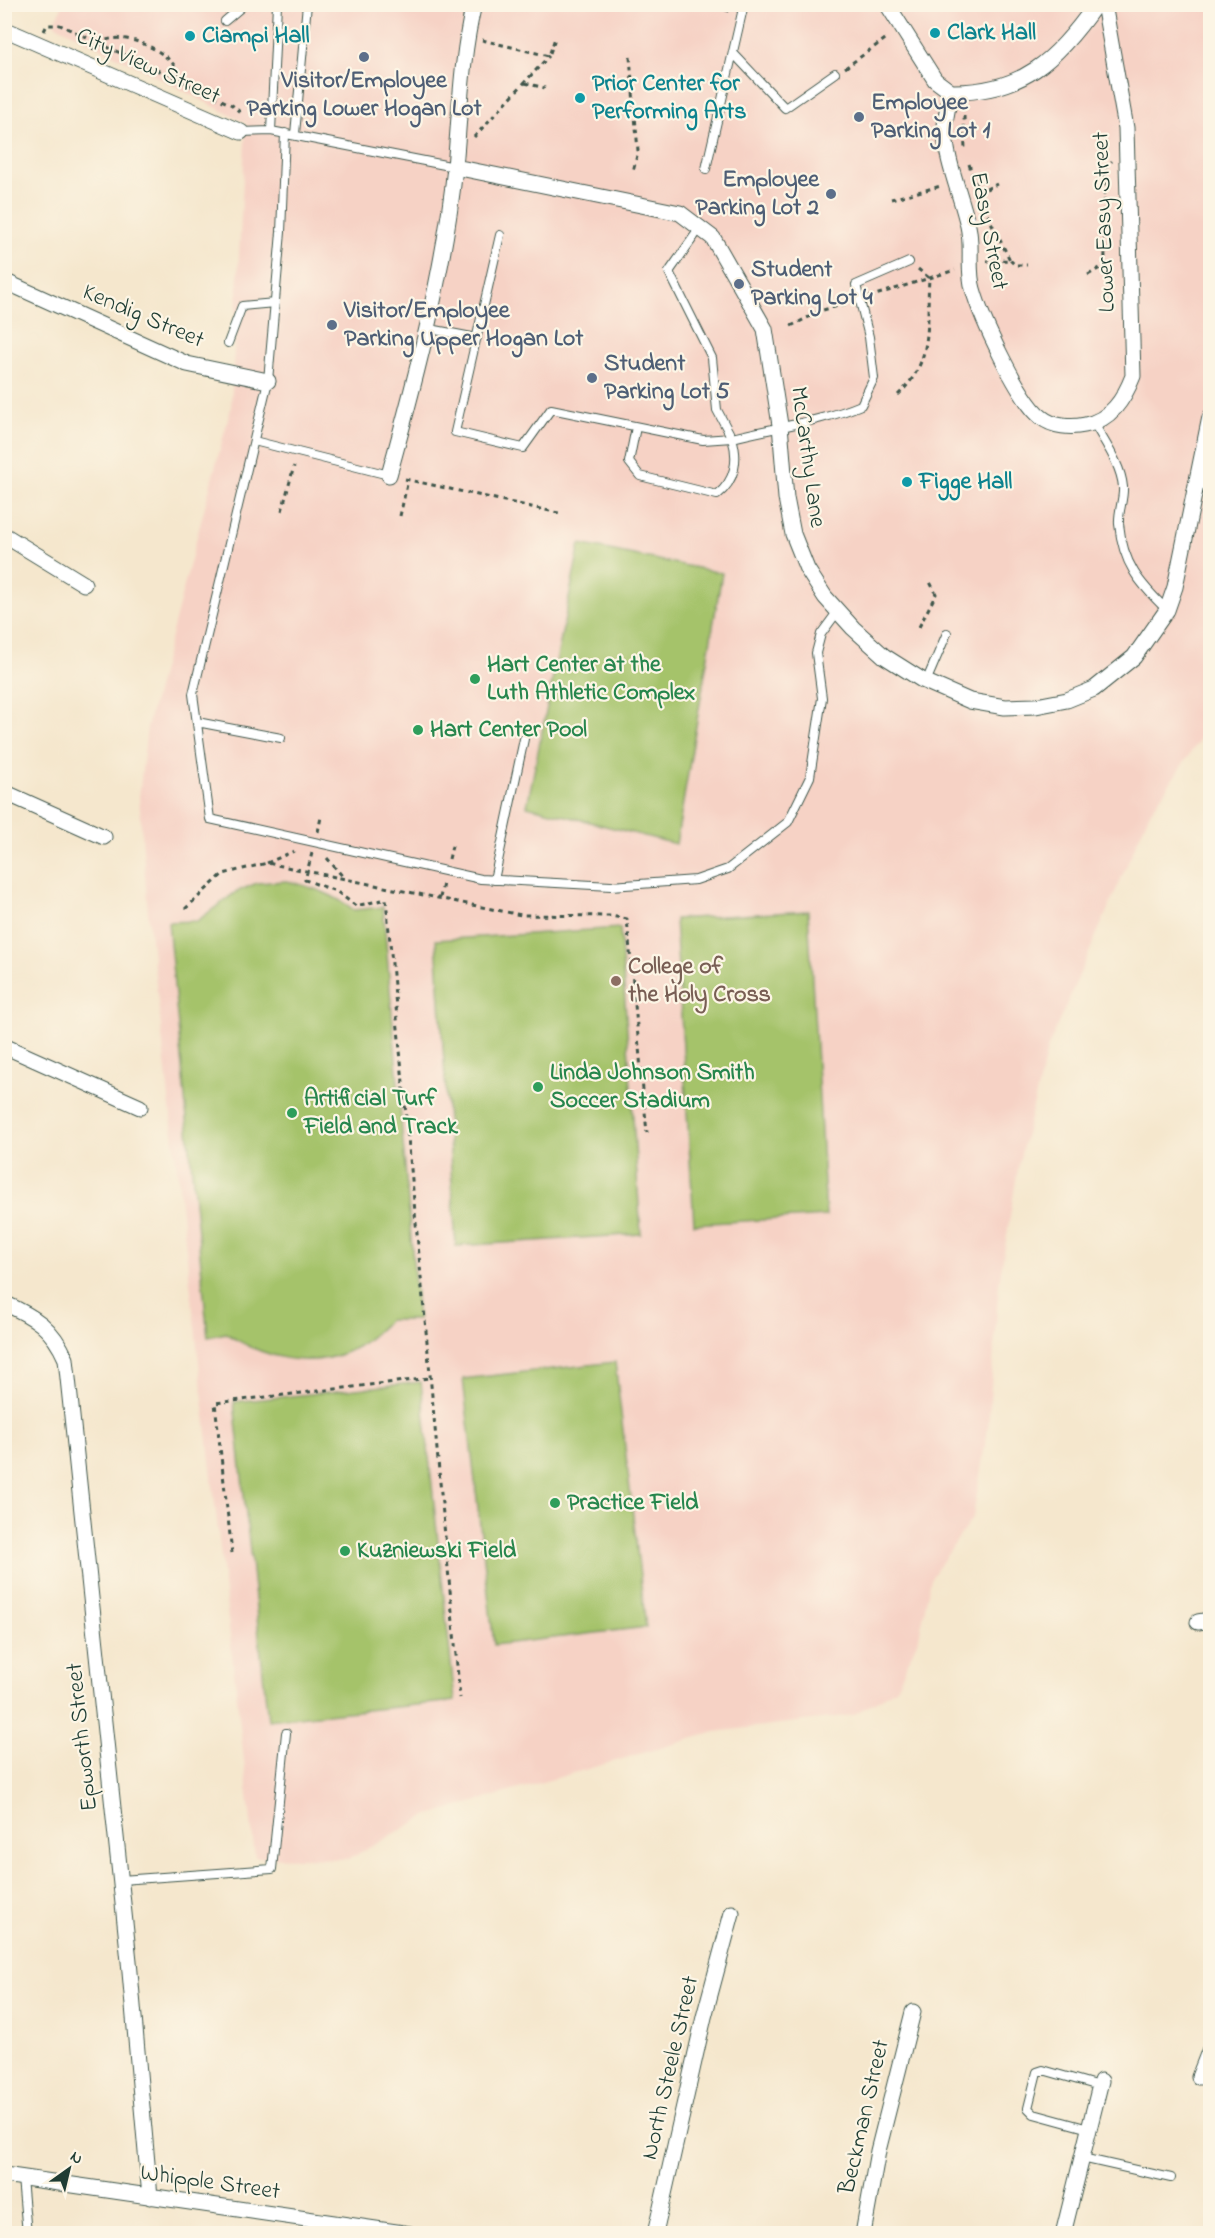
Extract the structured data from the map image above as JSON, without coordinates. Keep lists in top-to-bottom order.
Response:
{
  "streets": {
    "street": [
      "City View Street",
      "Lower Easy Street",
      "Easy Street",
      "Kendig Street",
      "McCarthy Lane",
      "Epworth Street",
      "North Steele Street",
      "Beckman Street",
      "Whipple Street"
    ]
  },
  "crossings": [
    ["Lower Easy Street", "Easy Street"],
    ["Epworth Street", "Whipple Street"]
  ],
  "places": [
    "Clark Hall",
    "Ciampi Hall",
    "Visitor/Employee Parking Lower Hogan Lot",
    "Prior Center for Performing Arts",
    "Employee Parking Lot 1",
    "Employee Parking Lot 2",
    "Student Parking Lot 4",
    "Visitor/Employee Parking Upper Hogan Lot",
    "Student Parking Lot 5",
    "Figge Hall",
    "Hart Center at the Luth Athletic Complex",
    "Hart Center Pool",
    "College of the Holy Cross",
    "Linda Johnson Smith Soccer Stadium",
    "Artificial Turf Field and Track",
    "Practice Field",
    "Kuzniewski Field"
  ],
  "north": "top right"
}
